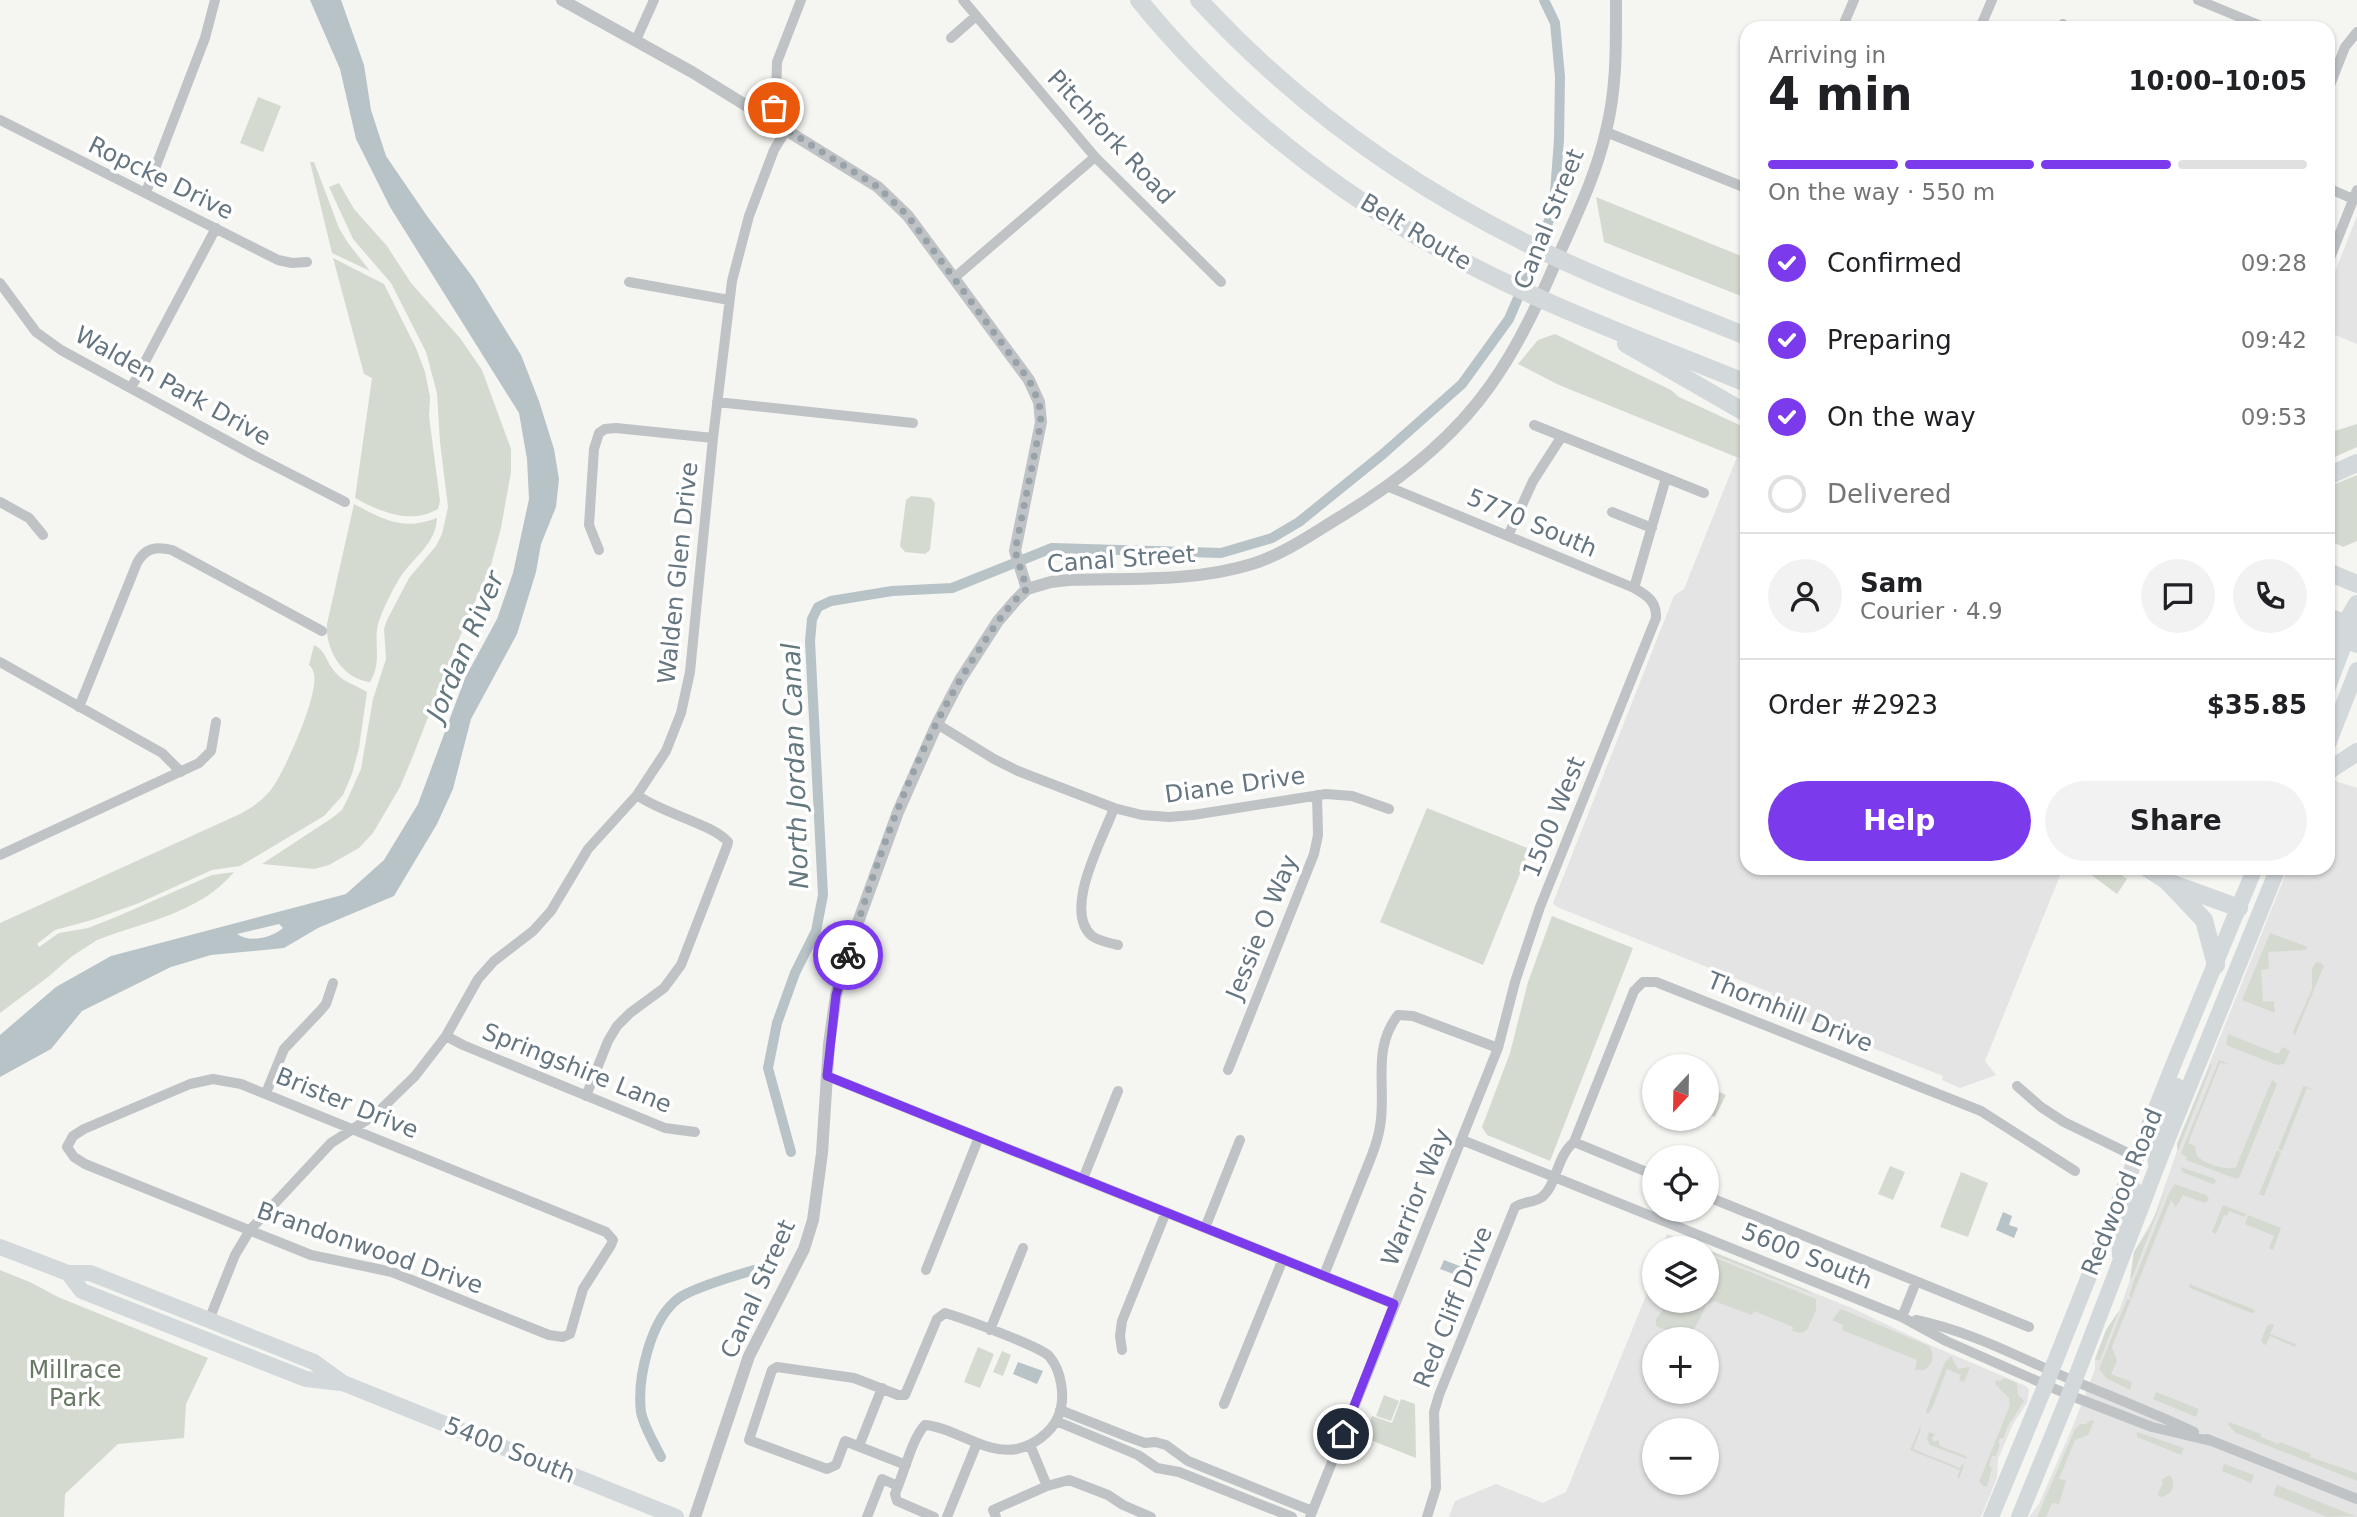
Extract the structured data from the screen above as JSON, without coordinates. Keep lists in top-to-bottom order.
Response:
{
  "streets": {
    "highway": ["Belt Route"],
    "main road": ["Redwood Road", "5400 South"],
    "street": [
      "Pitchfork Road",
      "Ropcke Drive",
      "Canal Street",
      "Walden Park Drive",
      "5770 South",
      "Walden Glen Drive",
      "Diane Drive",
      "1500 West",
      "Jessie O Way",
      "Thornhill Drive",
      "Springshire Lane",
      "Brister Drive",
      "Warrior Way",
      "Brandonwood Drive",
      "5600 South",
      "Red Cliff Drive"
    ]
  },
  "crossings": [
    ["Canal Street", "5770 South"],
    ["Canal Street", "Diane Drive"],
    ["5770 South", "1500 West"],
    ["Walden Glen Drive", "Springshire Lane"],
    ["Walden Glen Drive", "Brister Drive"],
    ["Walden Glen Drive", "Brandonwood Drive"],
    ["Walden Glen Drive", "5400 South"],
    ["Diane Drive", "Jessie O Way"],
    ["1500 West", "Warrior Way"],
    ["Thornhill Drive", "5600 South"],
    ["Thornhill Drive", "Red Cliff Drive"],
    ["Brister Drive", "Brandonwood Drive"],
    ["Redwood Road", "5600 South"],
    ["Warrior Way", "5600 South"],
    ["5600 South", "Red Cliff Drive"]
  ],
  "water": ["Jordan River", "North Jordan Canal"],
  "parks": ["Millrace Park"],
  "north": "bottom",
  "page": {
    "heading": ["4 min", "Arriving in", "10:00–10:05"],
    "panel": [
      "Sam",
      "Courier · 4.9",
      "Order #2923",
      "$35.85"
    ],
    "bar": "On the way · 550 m",
    "list": [
      ["Confirmed", "09:28"],
      ["Preparing", "09:42"],
      ["On the way", "09:53"],
      "Delivered"
    ],
    "buttons": ["Help", "Share"],
    "map_buttons": ["+", "−"]
  }
}
